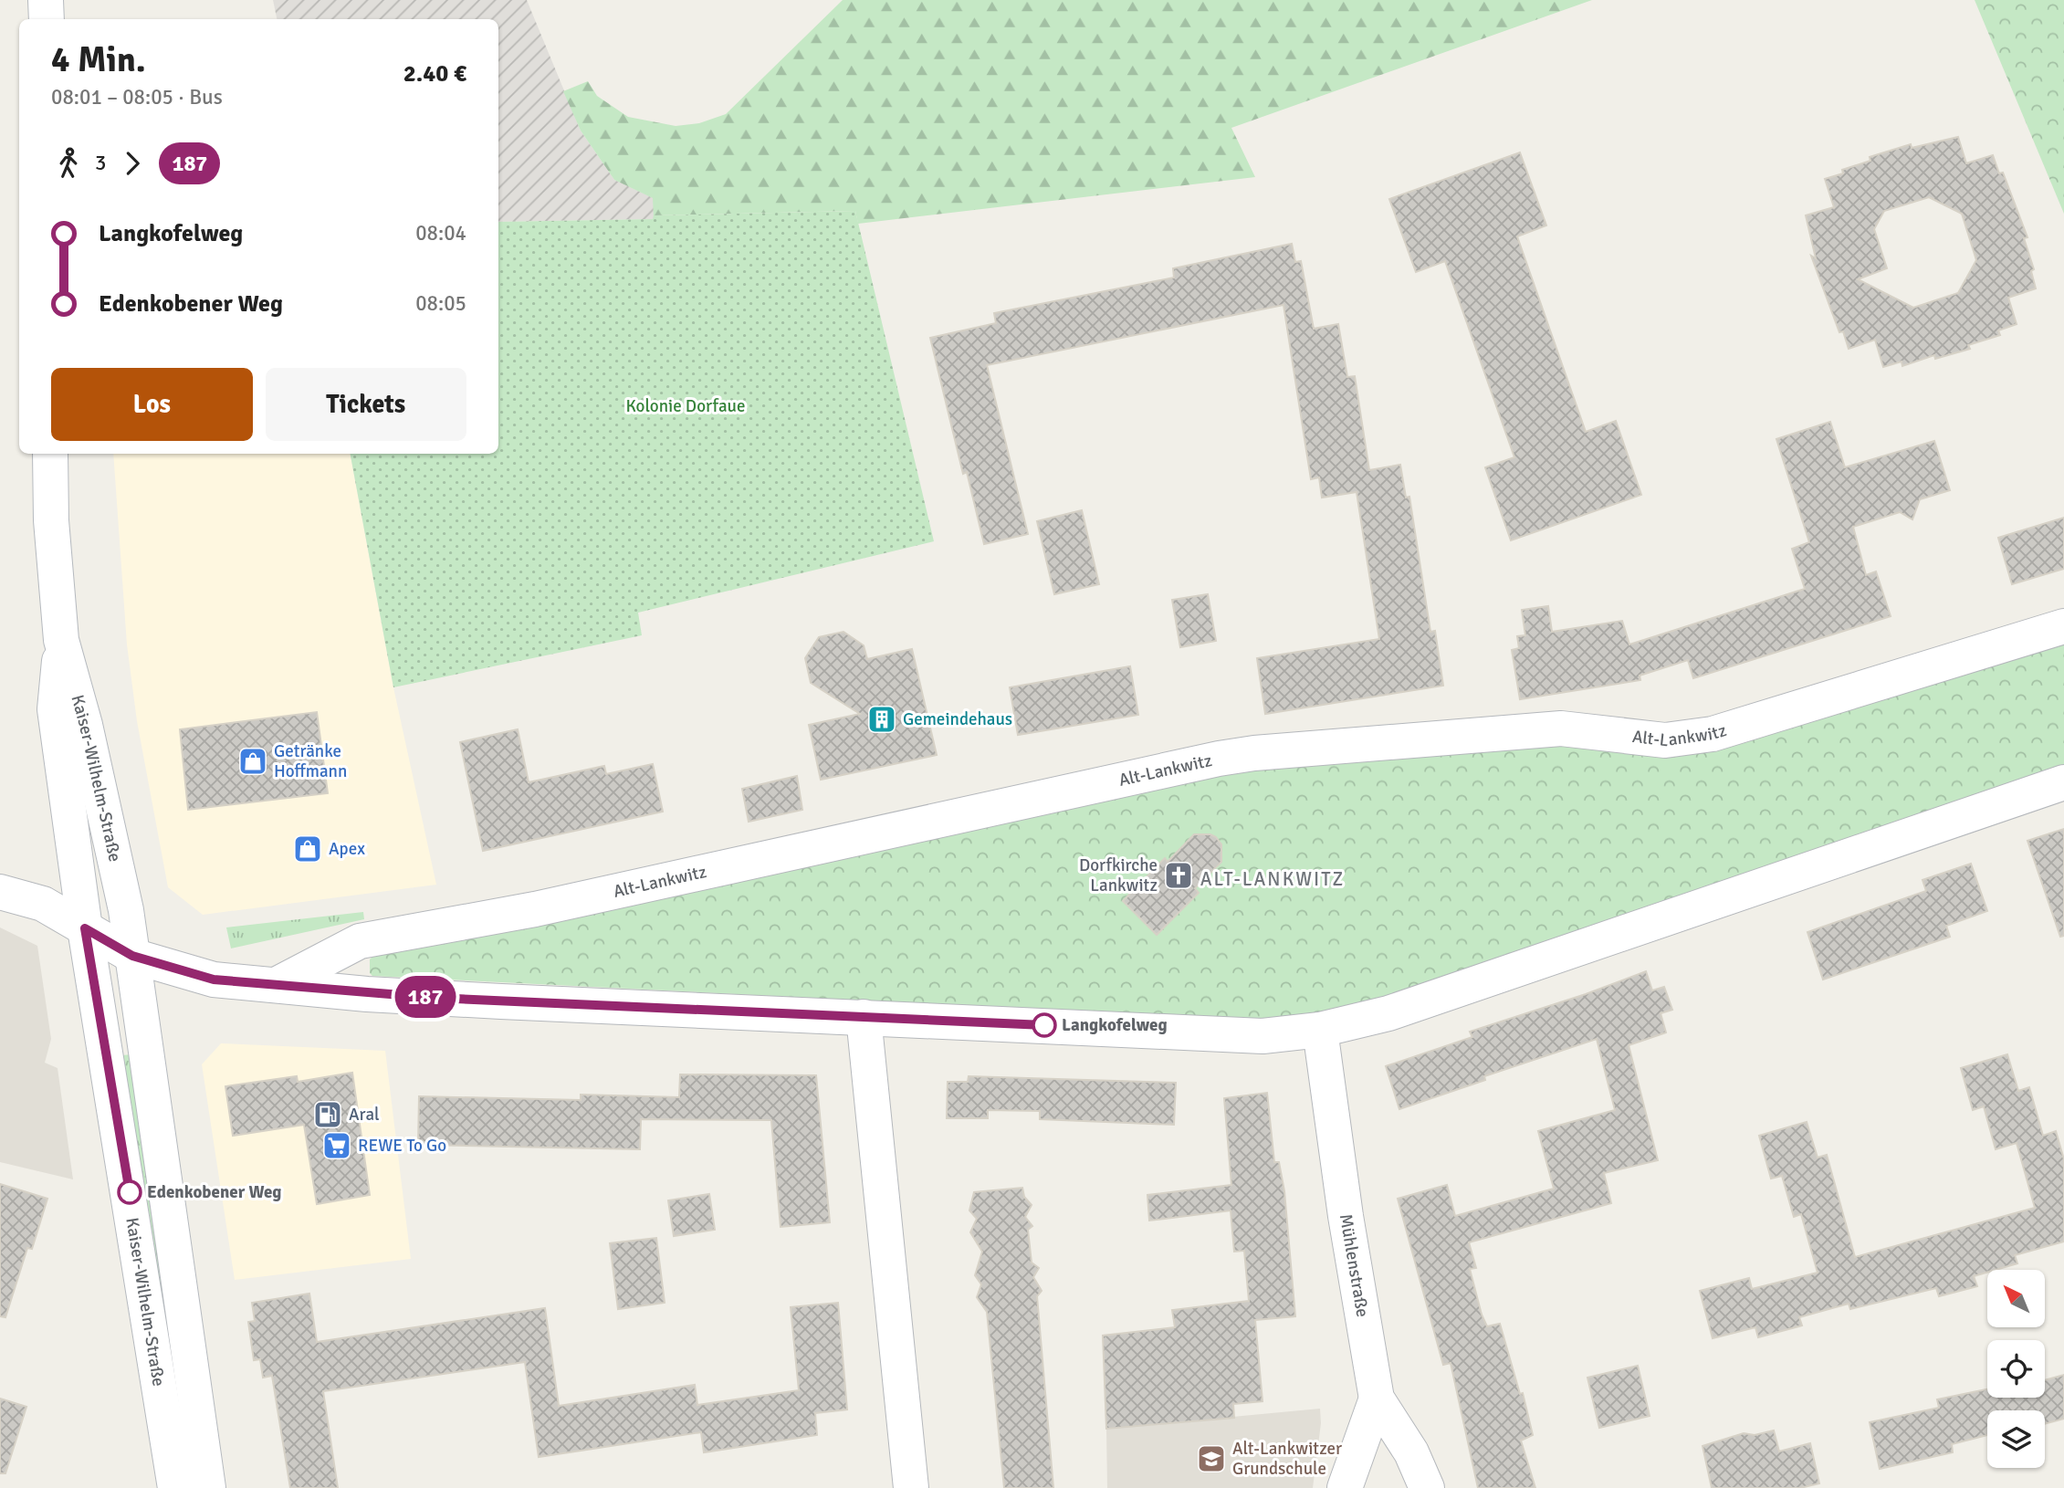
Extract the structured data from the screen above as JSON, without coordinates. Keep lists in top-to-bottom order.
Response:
{
  "streets": {
    "street": ["Alt-Lankwitz", "Kaiser-Wilhelm-Straße", "Mühlenstraße"]
  },
  "districts": ["ALT-LANKWITZ"],
  "parks": ["Kolonie Dorfaue"],
  "places": {
    "building": ["Gemeindehaus"],
    "shop": ["Getränke Hoffmann", "Apex"],
    "church": ["Dorfkirche Lankwitz"],
    "other": ["Langkofelweg", "Edenkobener Weg"],
    "fuel station": ["Aral"],
    "supermarket": ["REWE To Go"],
    "school or university": ["Alt-Lankwitzer Grundschule"]
  },
  "lines": ["bus line 187"],
  "north": "top left",
  "page": {
    "on_map": "187",
    "heading": ["4 Min.", "08:01 – 08:05 · Bus", "2.40 €"],
    "legs": ["3", "187"],
    "list": [
      {
        "name": "Langkofelweg",
        "value": "08:04"
      },
      {
        "name": "Edenkobener Weg",
        "value": "08:05"
      }
    ],
    "buttons": ["Los", "Tickets"]
  }
}
